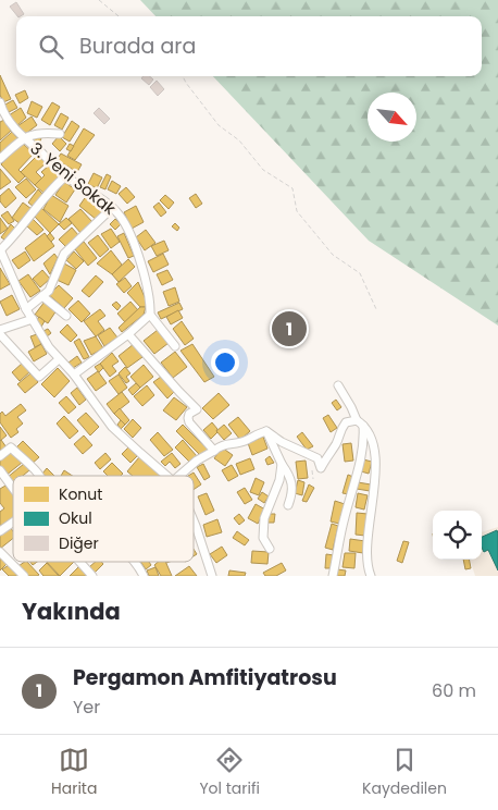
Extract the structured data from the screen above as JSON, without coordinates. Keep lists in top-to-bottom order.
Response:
{
  "streets": {
    "street": ["3. Yeni Sokak"]
  },
  "legend": ["Konut", "Okul", "Diğer"],
  "north": "bottom right",
  "page": {
    "search": "Burada ara",
    "pins": "1",
    "heading": "Yakında",
    "list": [
      {
        "mark": "1",
        "name": "Pergamon Amfitiyatrosu",
        "note": "Yer",
        "value": "60 m"
      }
    ],
    "nav": ["Harita", "Yol tarifi", "Kaydedilen"]
  }
}
